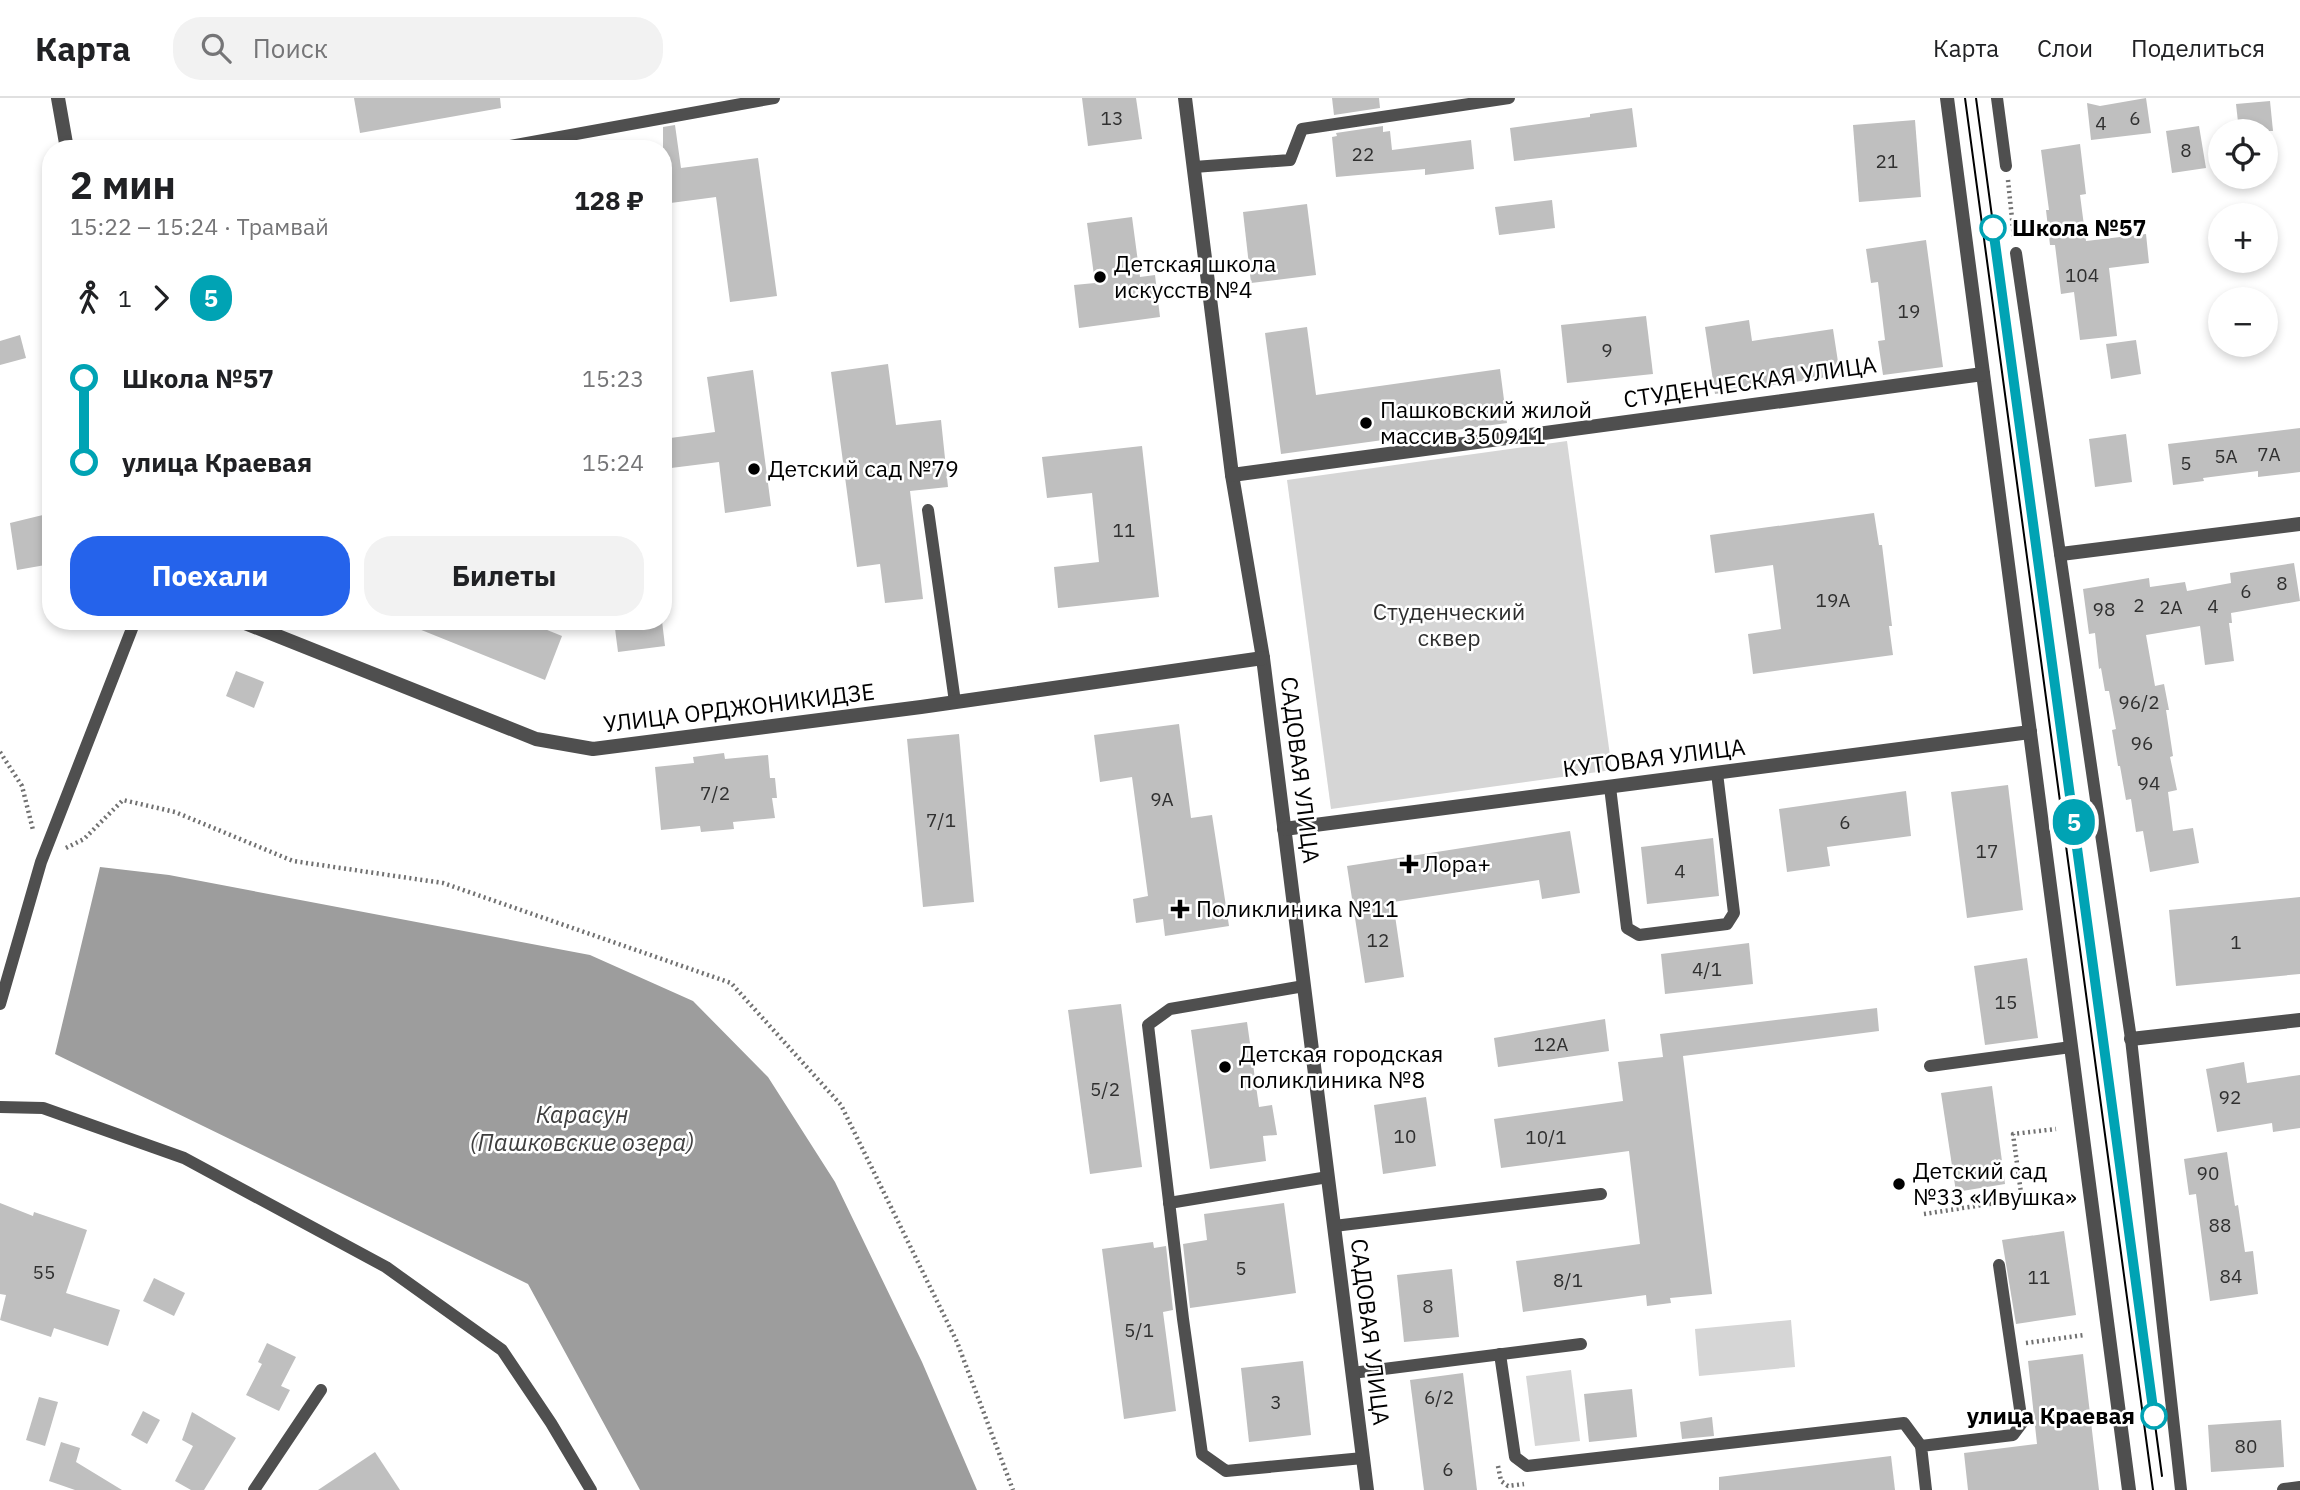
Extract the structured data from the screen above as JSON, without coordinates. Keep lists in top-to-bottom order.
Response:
{
  "streets": {
    "street": [
      "СТУДЕНЧЕСКАЯ УЛИЦА",
      "УЛИЦА ОРДЖОНИКИДЗЕ",
      "КУТОВАЯ УЛИЦА",
      "САДОВАЯ УЛИЦА"
    ]
  },
  "crossings": [
    ["СТУДЕНЧЕСКАЯ УЛИЦА", "САДОВАЯ УЛИЦА"],
    ["УЛИЦА ОРДЖОНИКИДЗЕ", "САДОВАЯ УЛИЦА"],
    ["КУТОВАЯ УЛИЦА", "САДОВАЯ УЛИЦА"]
  ],
  "water": ["Карасун (Пашковские озера)"],
  "parks": ["Студенческий сквер"],
  "places": {
    "other": [
      "Школа №57",
      "Детская школа искусств №4",
      "Пашковский жилой массив 350911",
      "Детский сад №79",
      "Детская городская поликлиника №8",
      "Детский сад №33 «Ивушка»",
      "улица Краевая"
    ],
    "health": ["Лора+", "Поликлиника №11"]
  },
  "lines": ["tram line 5"],
  "house_numbers": [
    "13",
    "6",
    "4",
    "8",
    "22",
    "21",
    "104",
    "19",
    "9",
    "7А",
    "5А",
    "5",
    "11",
    "8",
    "6",
    "19А",
    "2",
    "4",
    "2А",
    "98",
    "96/2",
    "96",
    "94",
    "7/2",
    "9А",
    "7/1",
    "6",
    "17",
    "4",
    "12",
    "1",
    "4/1",
    "15",
    "12А",
    "5/2",
    "92",
    "10",
    "10/1",
    "90",
    "88",
    "5",
    "55",
    "84",
    "11",
    "8/1",
    "8",
    "5/1",
    "6/2",
    "3",
    "80",
    "6"
  ],
  "page": {
    "header": "Карта",
    "search": "Поиск",
    "nav": ["Карта", "Слои", "Поделиться"],
    "on_map": "5",
    "map_buttons": ["+", "−"],
    "heading": ["2 мин", "15:22 – 15:24 · Трамвай", "128 ₽"],
    "legs": ["1", "5"],
    "list": [
      {
        "name": "Школа №57",
        "value": "15:23"
      },
      {
        "name": "улица Краевая",
        "value": "15:24"
      }
    ],
    "buttons": ["Поехали", "Билеты"]
  }
}
